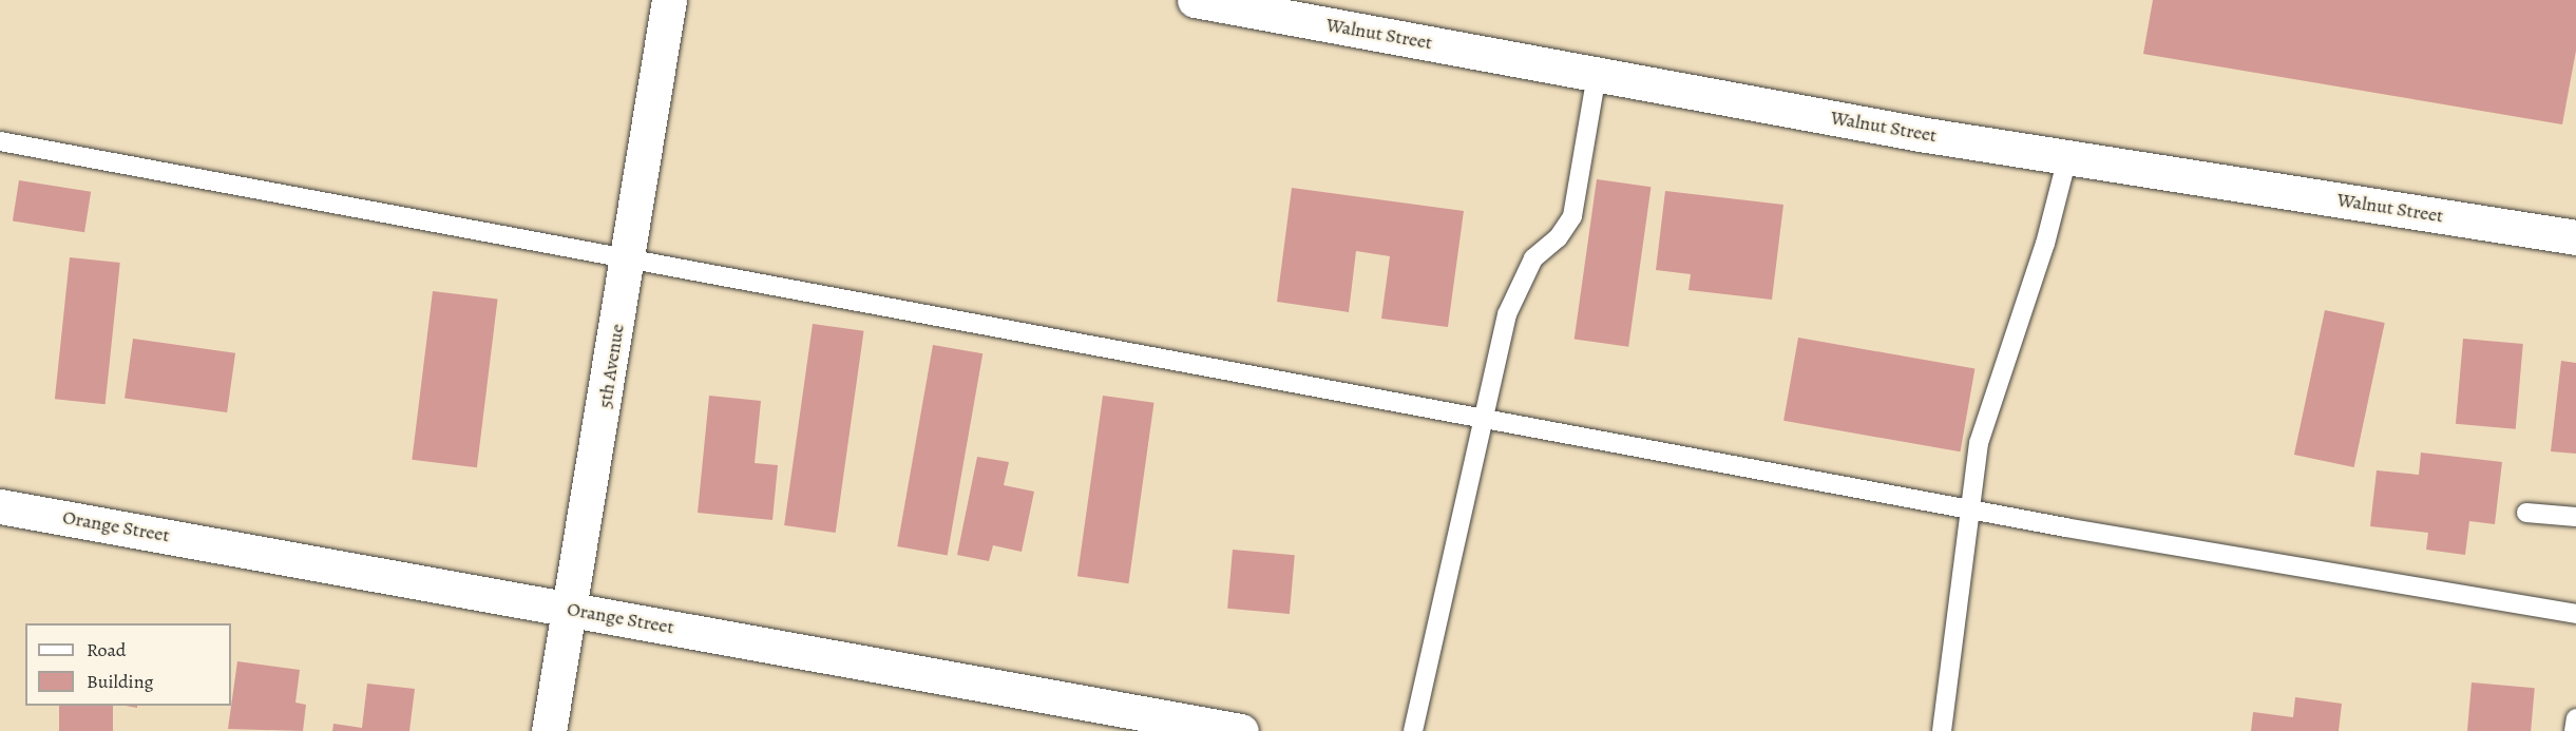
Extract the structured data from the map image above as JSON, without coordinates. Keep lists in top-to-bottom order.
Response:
{
  "streets": {
    "street": ["Walnut Street", "5th Avenue", "Orange Street"]
  },
  "crossings": [
    ["5th Avenue", "Orange Street"]
  ],
  "legend": ["Road", "Building"]
}
